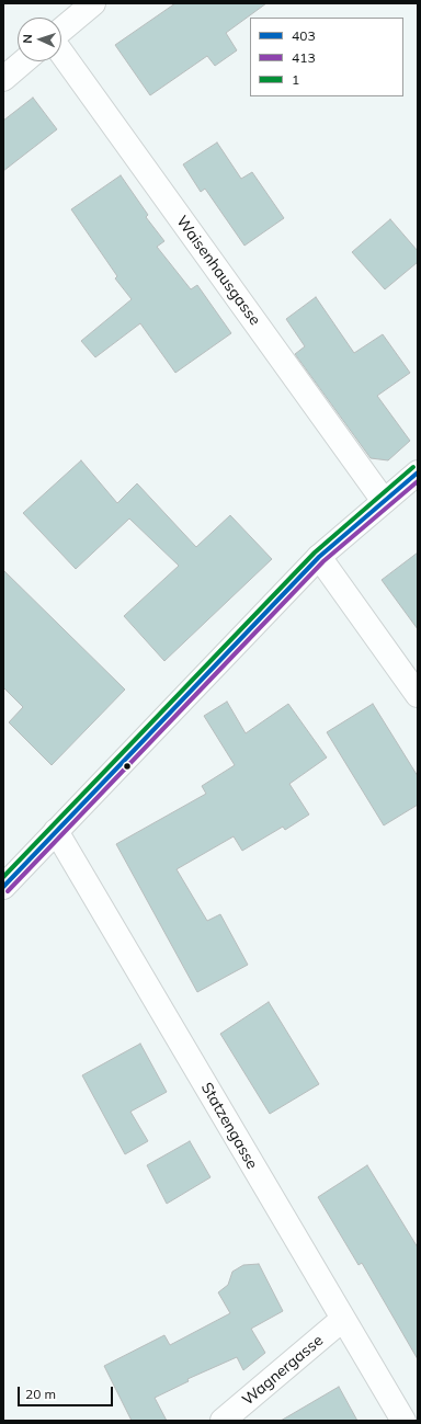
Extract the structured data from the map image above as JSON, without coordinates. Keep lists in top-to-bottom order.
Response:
{
  "streets": {
    "street": ["Waisenhausgasse", "Statzengasse", "Wagnergasse"]
  },
  "crossings": [
    ["Statzengasse", "Wagnergasse"]
  ],
  "lines": ["transit line 1", "transit line 403", "transit line 413"],
  "legend": ["403", "413", "1"],
  "scale_bar": "20 m",
  "north": "left"
}
